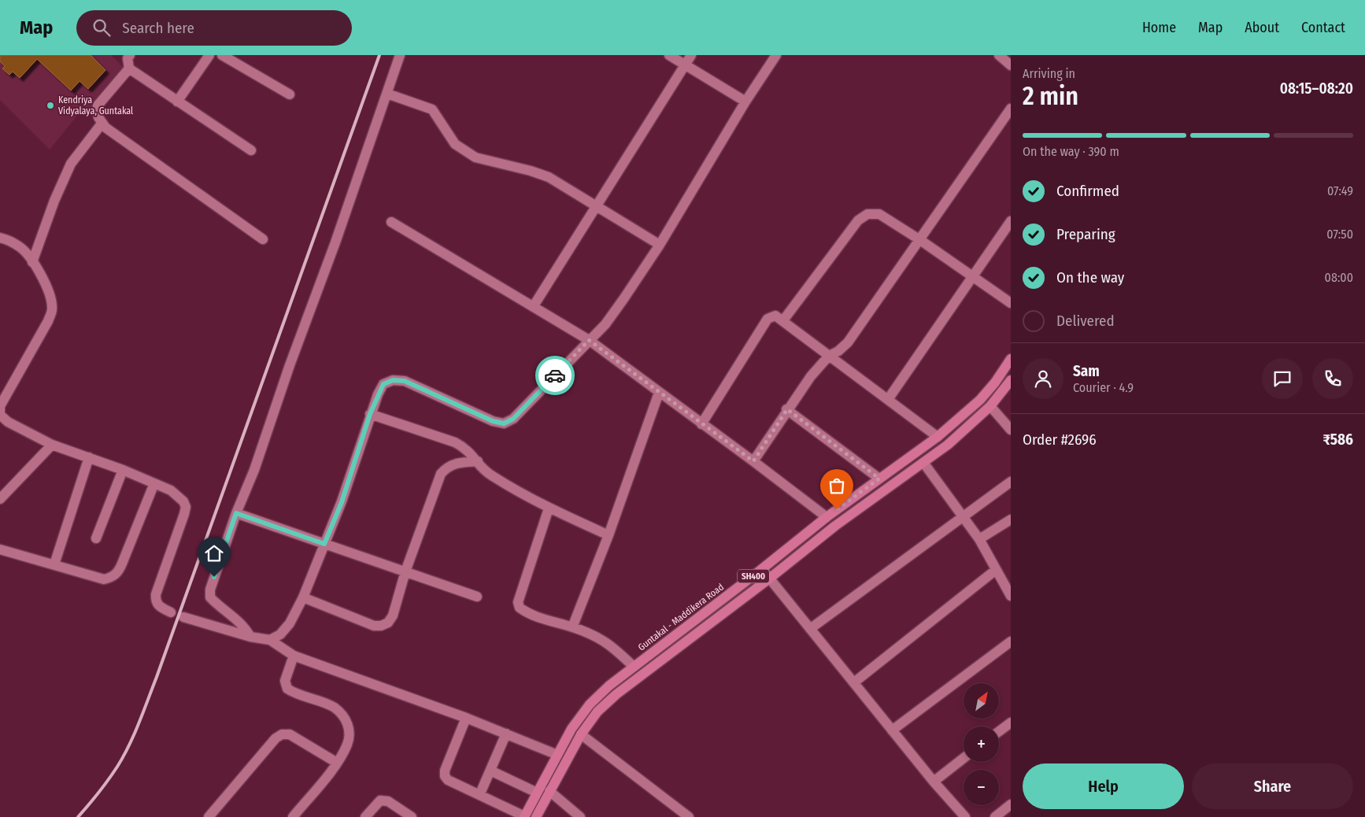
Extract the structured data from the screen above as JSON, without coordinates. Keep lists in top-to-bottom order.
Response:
{
  "streets": {
    "main road": ["SH400", "Guntakal - Maddikera Road"]
  },
  "places": ["Kendriya Vidyalaya, Guntakal"],
  "north": "top right",
  "page": {
    "header": "Map",
    "search": "Search here",
    "nav": [
      "Home",
      "Map",
      "About",
      "Contact"
    ],
    "heading": ["2 min", "Arriving in", "08:15–08:20"],
    "panel": [
      "Sam",
      "Courier · 4.9",
      "Order #2696",
      "₹586"
    ],
    "bar": "On the way · 390 m",
    "list": [
      ["Confirmed", "07:49"],
      ["Preparing", "07:50"],
      ["On the way", "08:00"],
      "Delivered"
    ],
    "map_buttons": ["+", "−"],
    "buttons": ["Help", "Share"]
  }
}
